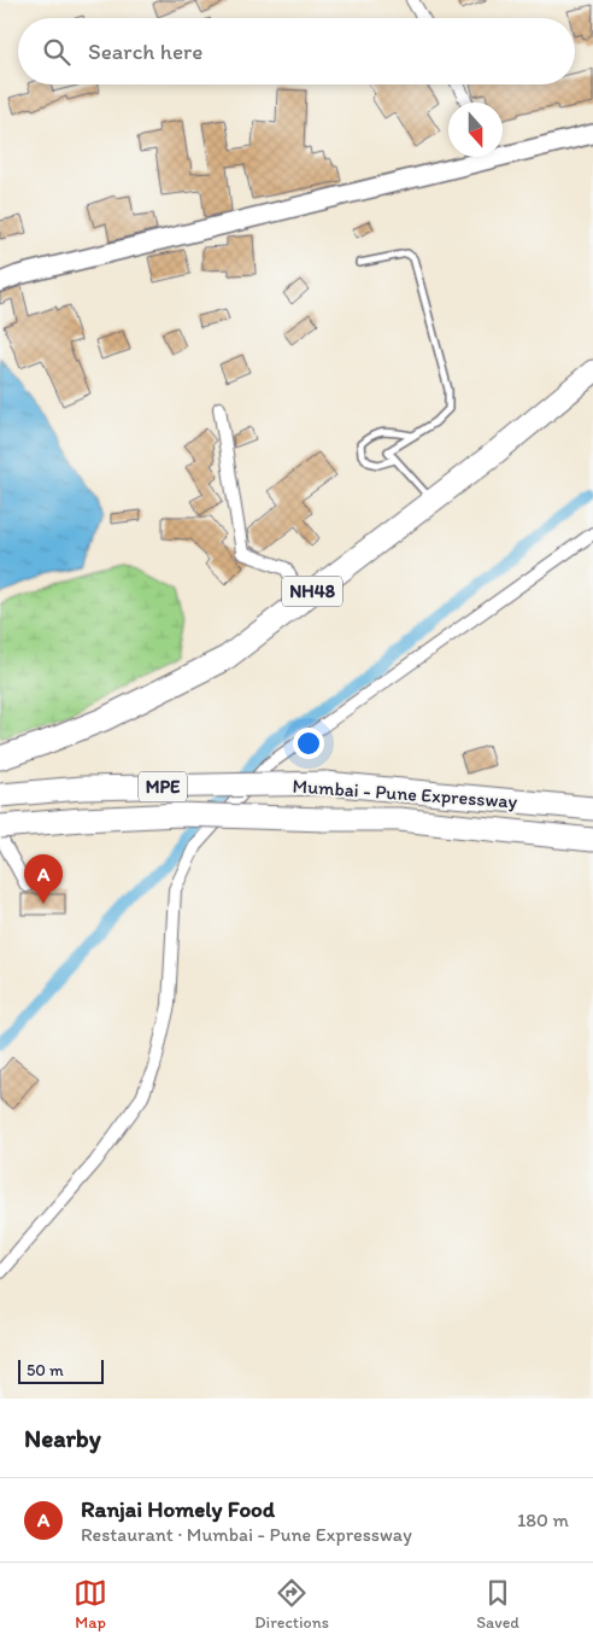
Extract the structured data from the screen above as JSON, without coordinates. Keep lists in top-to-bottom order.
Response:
{
  "streets": {
    "highway": ["NH48", "MPE", "Mumbai - Pune Expressway"]
  },
  "scale_bar": "50 m",
  "north": "bottom",
  "page": {
    "search": "Search here",
    "pins": "A",
    "scale": "50 m",
    "heading": "Nearby",
    "list": [
      {
        "mark": "A",
        "name": "Ranjai Homely Food",
        "note": "Restaurant · Mumbai - Pune Expressway",
        "value": "180 m"
      }
    ],
    "nav": ["Map", "Directions", "Saved"]
  }
}
